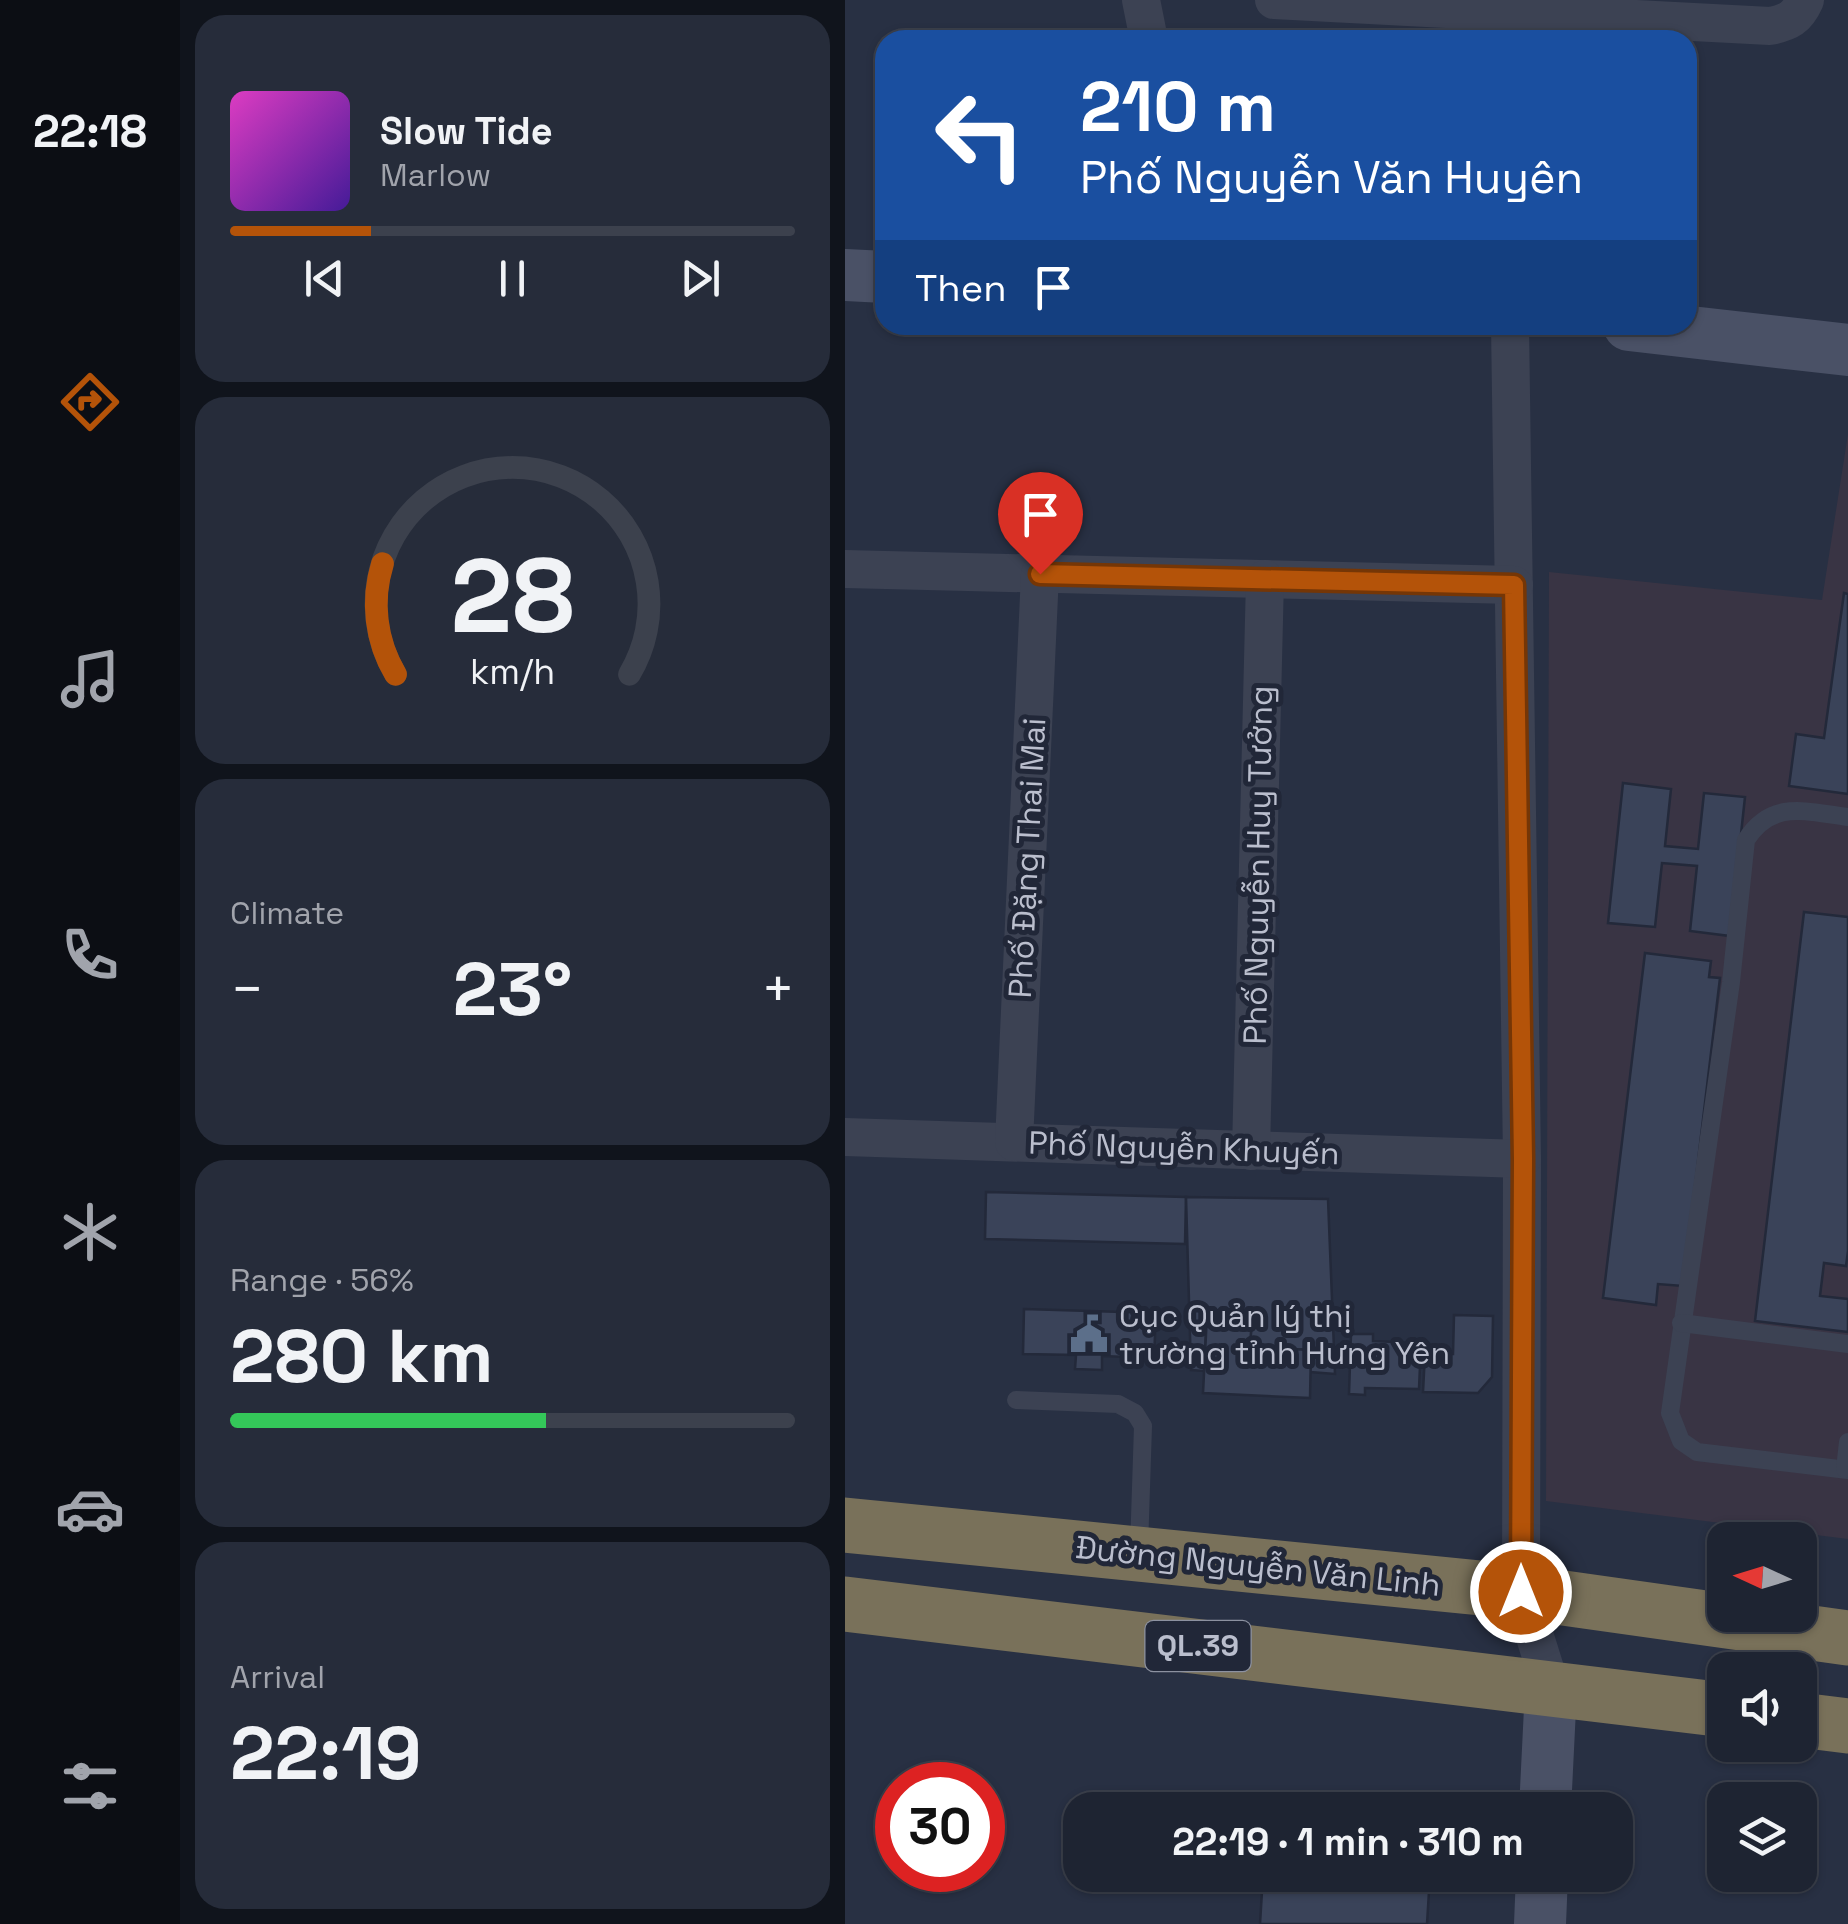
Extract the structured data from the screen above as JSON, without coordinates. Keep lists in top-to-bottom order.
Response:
{
  "streets": {
    "highway": ["Đường Nguyễn Văn Linh", "QL.39"],
    "street": ["Phố Đặng Thai Mai", "Phố Nguyễn Huy Tưởng", "Phố Nguyễn Khuyến"]
  },
  "crossings": [
    ["Phố Đặng Thai Mai", "Phố Nguyễn Khuyến"],
    ["Phố Nguyễn Huy Tưởng", "Phố Nguyễn Khuyến"]
  ],
  "places": {
    "public building": ["Cục Quản lý thị trường tỉnh Hưng Yên"]
  },
  "north": "left",
  "page": {
    "tabs": "22:18",
    "turn": ["210 m", "Phố Nguyễn Văn Huyên"],
    "song": ["Slow Tide", "Marlow"],
    "then": "Then",
    "tile": [
      "Climate",
      ["Range · 56%", "280 km"],
      ["Arrival", "22:19"]
    ],
    "heat": ["−", "23°", "+"],
    "limit": "30",
    "trip": "22:19 · 1 min · 310 m",
    "gauge": ["28", "km/h"]
  }
}
